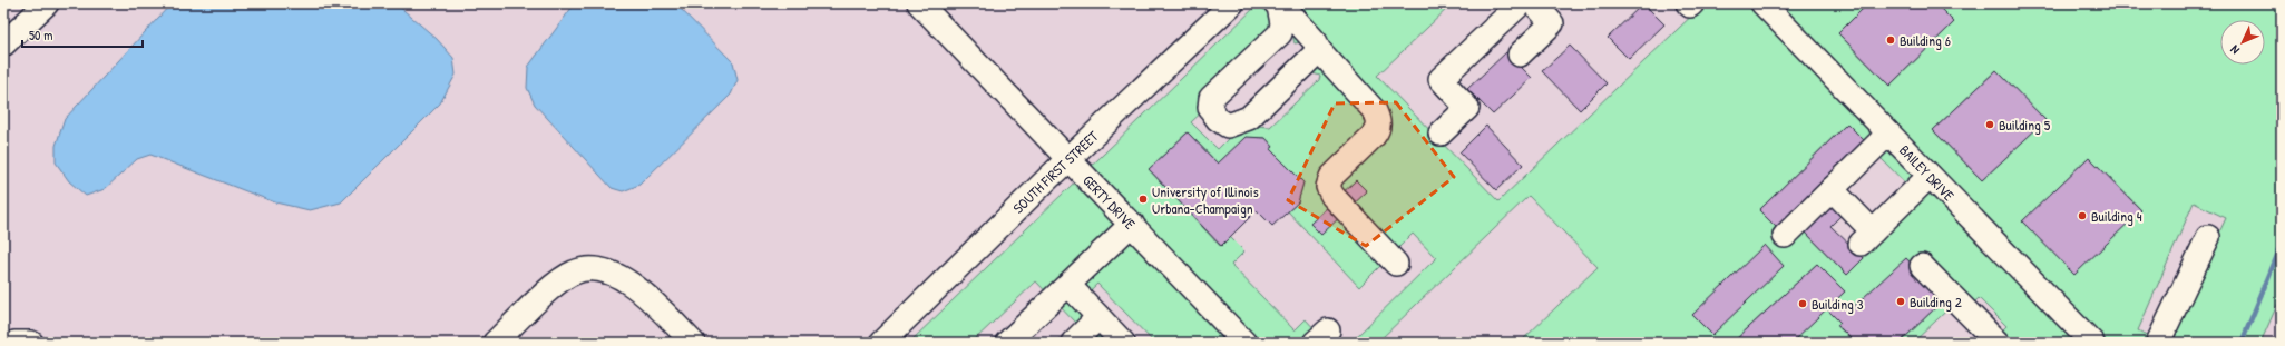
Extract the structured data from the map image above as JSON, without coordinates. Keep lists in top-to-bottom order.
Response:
{
  "streets": {
    "street": ["SOUTH FIRST STREET", "BAILEY DRIVE", "GERTY DRIVE"]
  },
  "crossings": [
    ["SOUTH FIRST STREET", "GERTY DRIVE"]
  ],
  "places": [
    "Building 6",
    "Building 5",
    "University of Illinois Urbana-Champaign",
    "Building 4",
    "Building 2",
    "Building 3"
  ],
  "scale_bar": "50 m",
  "north": "bottom left"
}
